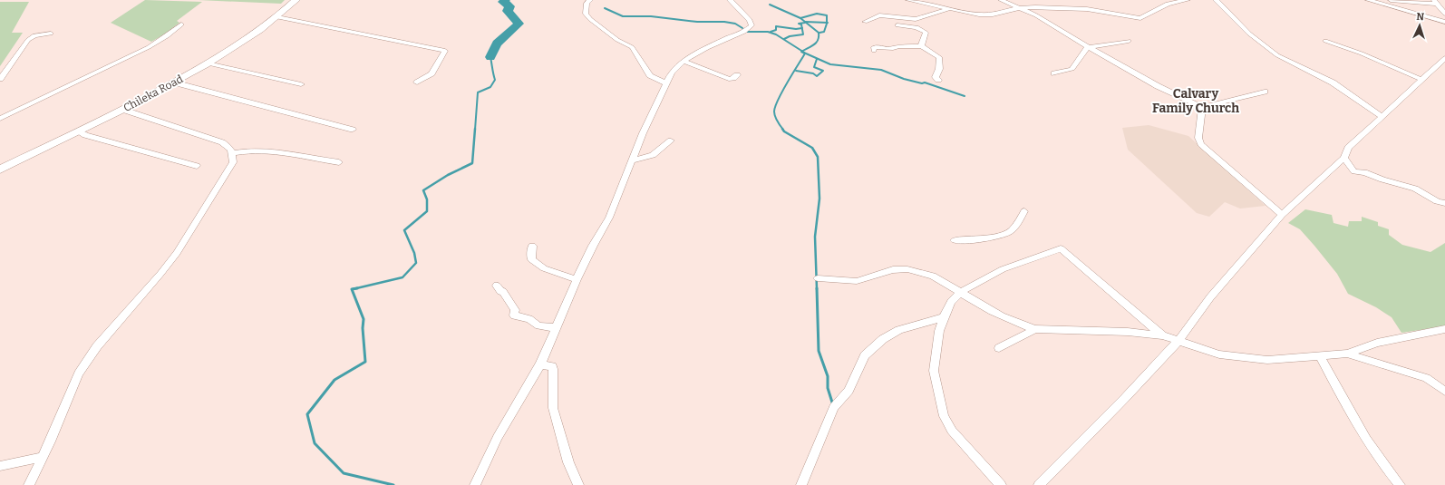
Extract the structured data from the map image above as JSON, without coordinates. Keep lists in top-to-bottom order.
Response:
{
  "streets": {
    "highway": ["Chileka Road"]
  },
  "districts": ["Calvary Family Church"],
  "north": "top"
}
